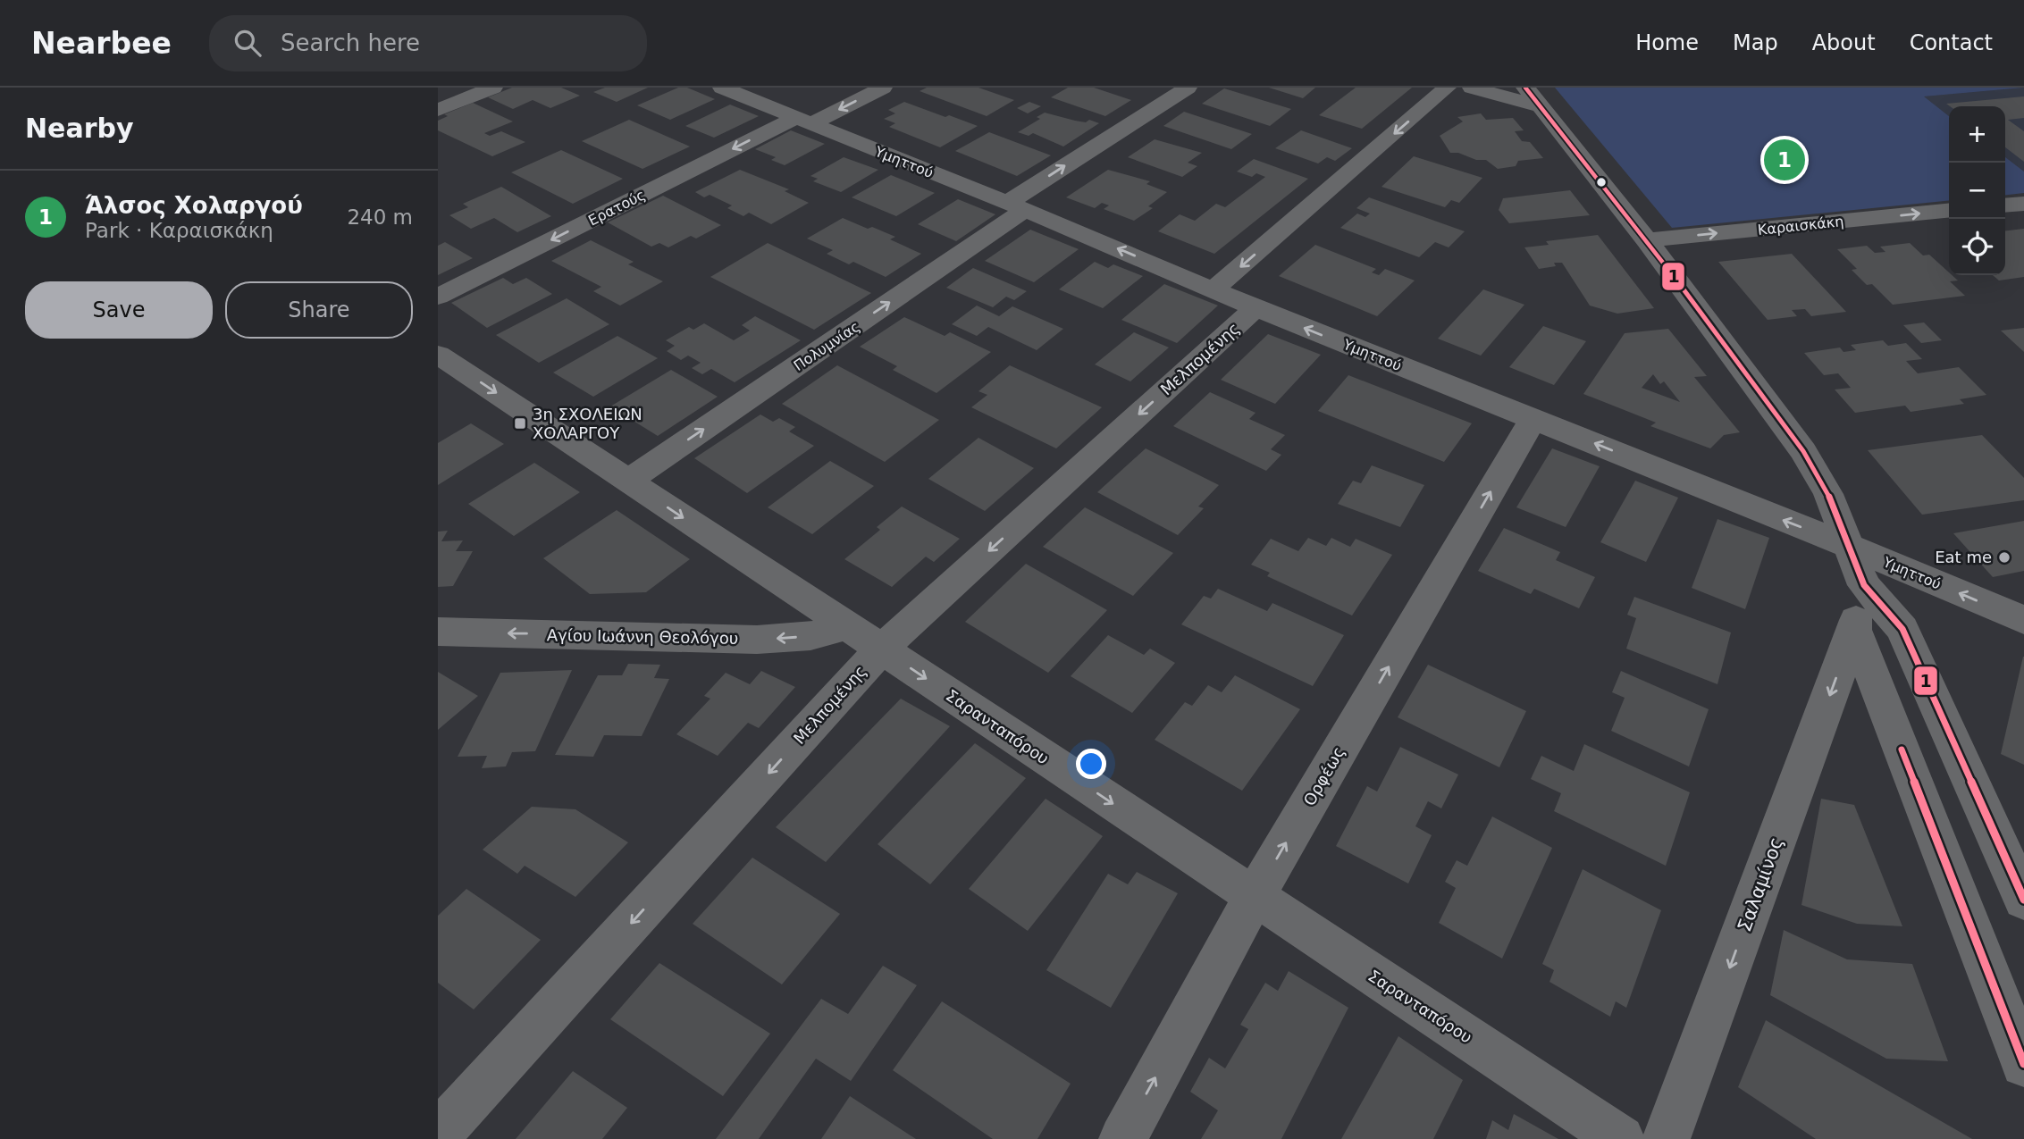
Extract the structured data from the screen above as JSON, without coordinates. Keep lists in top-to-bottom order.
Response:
{
  "streets": {
    "street": [
      "Υμηττού",
      "Ερατούς",
      "Καραισκάκη",
      "Πολυμνίας",
      "Μελπομένης",
      "Αγίου Ιωάννη Θεολόγου",
      "Σαρανταπόρου",
      "Ορφέως",
      "Σαλαμίνος"
    ]
  },
  "crossings": [
    ["Υμηττού", "Ερατούς"],
    ["Υμηττού", "Πολυμνίας"],
    ["Υμηττού", "Μελπομένης"],
    ["Υμηττού", "Ορφέως"],
    ["Πολυμνίας", "Σαρανταπόρου"],
    ["Μελπομένης", "Σαρανταπόρου"],
    ["Αγίου Ιωάννη Θεολόγου", "Σαρανταπόρου"],
    ["Σαρανταπόρου", "Ορφέως"]
  ],
  "one_way": [
    "Υμηττού",
    "Ερατούς",
    "Καραισκάκη",
    "Πολυμνίας",
    "Μελπομένης",
    "Αγίου Ιωάννη Θεολόγου",
    "Σαρανταπόρου",
    "Ορφέως",
    "Σαλαμίνος"
  ],
  "places": {
    "transit": ["3η ΣΧΟΛΕΙΩΝ ΧΟΛΑΡΓΟΥ"],
    "other": ["Eat me"]
  },
  "lines": ["transit line 1"],
  "page": {
    "header": "Nearbee",
    "search": "Search here",
    "nav": [
      "Home",
      "Map",
      "About",
      "Contact"
    ],
    "heading": "Nearby",
    "map_buttons": ["+", "−"],
    "pins": "1",
    "list": [
      {
        "mark": "1",
        "name": "Άλσος Χολαργού",
        "note": "Park · Καραισκάκη",
        "value": "240 m"
      }
    ],
    "buttons": ["Save", "Share"]
  }
}
